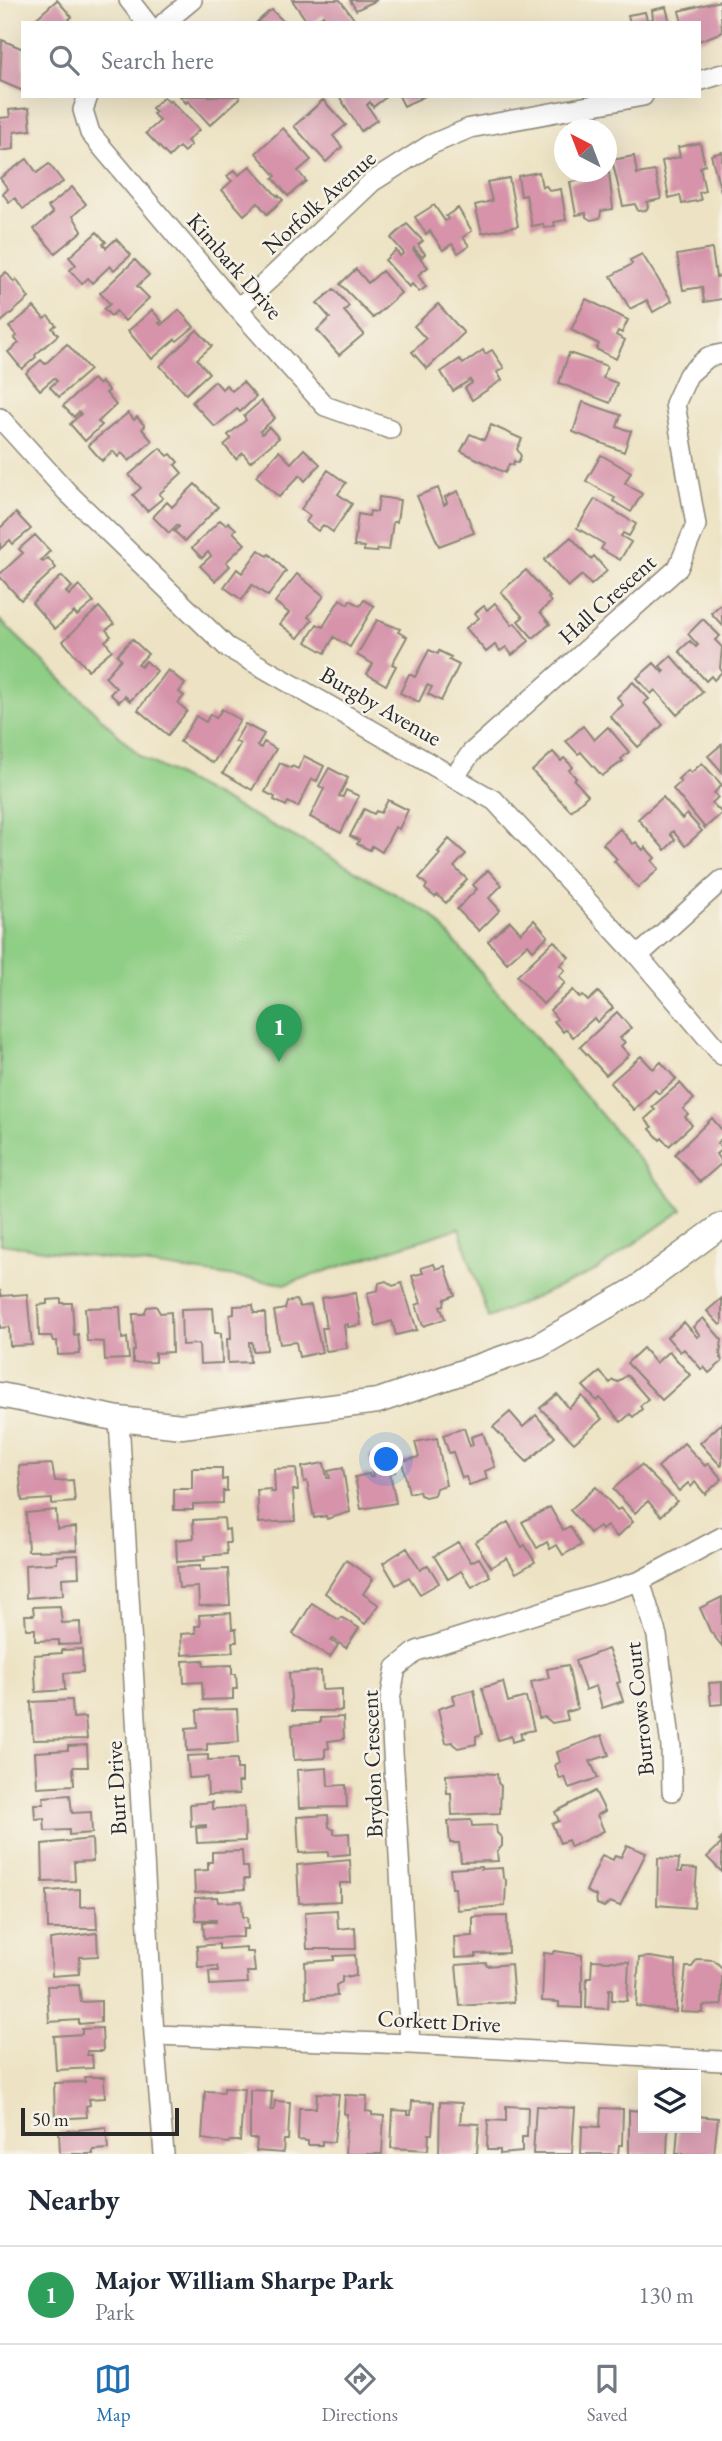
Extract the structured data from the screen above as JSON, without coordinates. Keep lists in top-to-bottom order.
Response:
{
  "streets": {
    "street": [
      "Norfolk Avenue",
      "Kimbark Drive",
      "Hall Crescent",
      "Burgby Avenue",
      "Burrows Court",
      "Brydon Crescent",
      "Burt Drive",
      "Corkett Drive"
    ]
  },
  "crossings": [
    ["Norfolk Avenue", "Kimbark Drive"],
    ["Hall Crescent", "Burgby Avenue"],
    ["Burrows Court", "Brydon Crescent"],
    ["Brydon Crescent", "Corkett Drive"],
    ["Burt Drive", "Corkett Drive"]
  ],
  "scale_bar": "50 m",
  "north": "top left",
  "page": {
    "search": "Search here",
    "pins": "1",
    "scale": "50 m",
    "heading": "Nearby",
    "list": [
      {
        "mark": "1",
        "name": "Major William Sharpe Park",
        "note": "Park",
        "value": "130 m"
      }
    ],
    "nav": ["Map", "Directions", "Saved"]
  }
}
